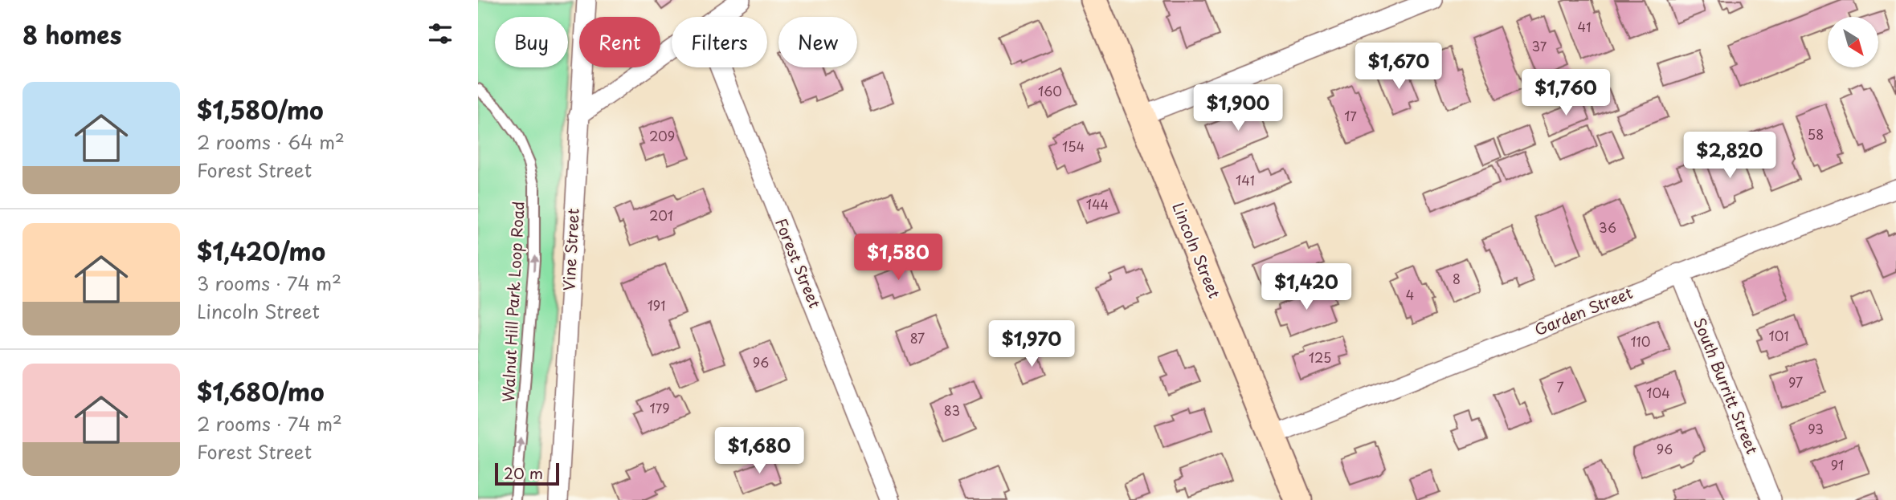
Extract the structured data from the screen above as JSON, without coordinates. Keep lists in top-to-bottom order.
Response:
{
  "streets": {
    "street": [
      "Vine Street",
      "Lincoln Street",
      "Forest Street",
      "Garden Street",
      "South Burritt Street"
    ],
    "lane": ["Walnut Hill Park Loop Road"]
  },
  "crossings": [
    ["Lincoln Street", "Garden Street"],
    ["Garden Street", "South Burritt Street"]
  ],
  "one_way": ["Walnut Hill Park Loop Road"],
  "house_numbers": [
    "41",
    "37",
    "160",
    "17",
    "58",
    "209",
    "154",
    "141",
    "144",
    "201",
    "36",
    "8",
    "4",
    "191",
    "101",
    "87",
    "110",
    "125",
    "96",
    "97",
    "7",
    "104",
    "179",
    "83",
    "93",
    "96",
    "91"
  ],
  "scale_bar": "20 m",
  "north": "bottom right",
  "page": {
    "heading": "8 homes",
    "chip": [
      "Buy",
      "Rent",
      "Filters",
      "New"
    ],
    "price": [
      "$1,670",
      "$1,760",
      "$1,900",
      "$2,820",
      "$1,580",
      "$1,420",
      "$1,970",
      "$1,680"
    ],
    "list": [
      {
        "name": "$1,580/mo",
        "note": "2 rooms · 64 m² · Forest Street"
      },
      {
        "name": "$1,420/mo",
        "note": "3 rooms · 74 m² · Lincoln Street"
      },
      {
        "name": "$1,680/mo",
        "note": "2 rooms · 74 m² · Forest Street"
      }
    ],
    "scale": "20 m"
  }
}
